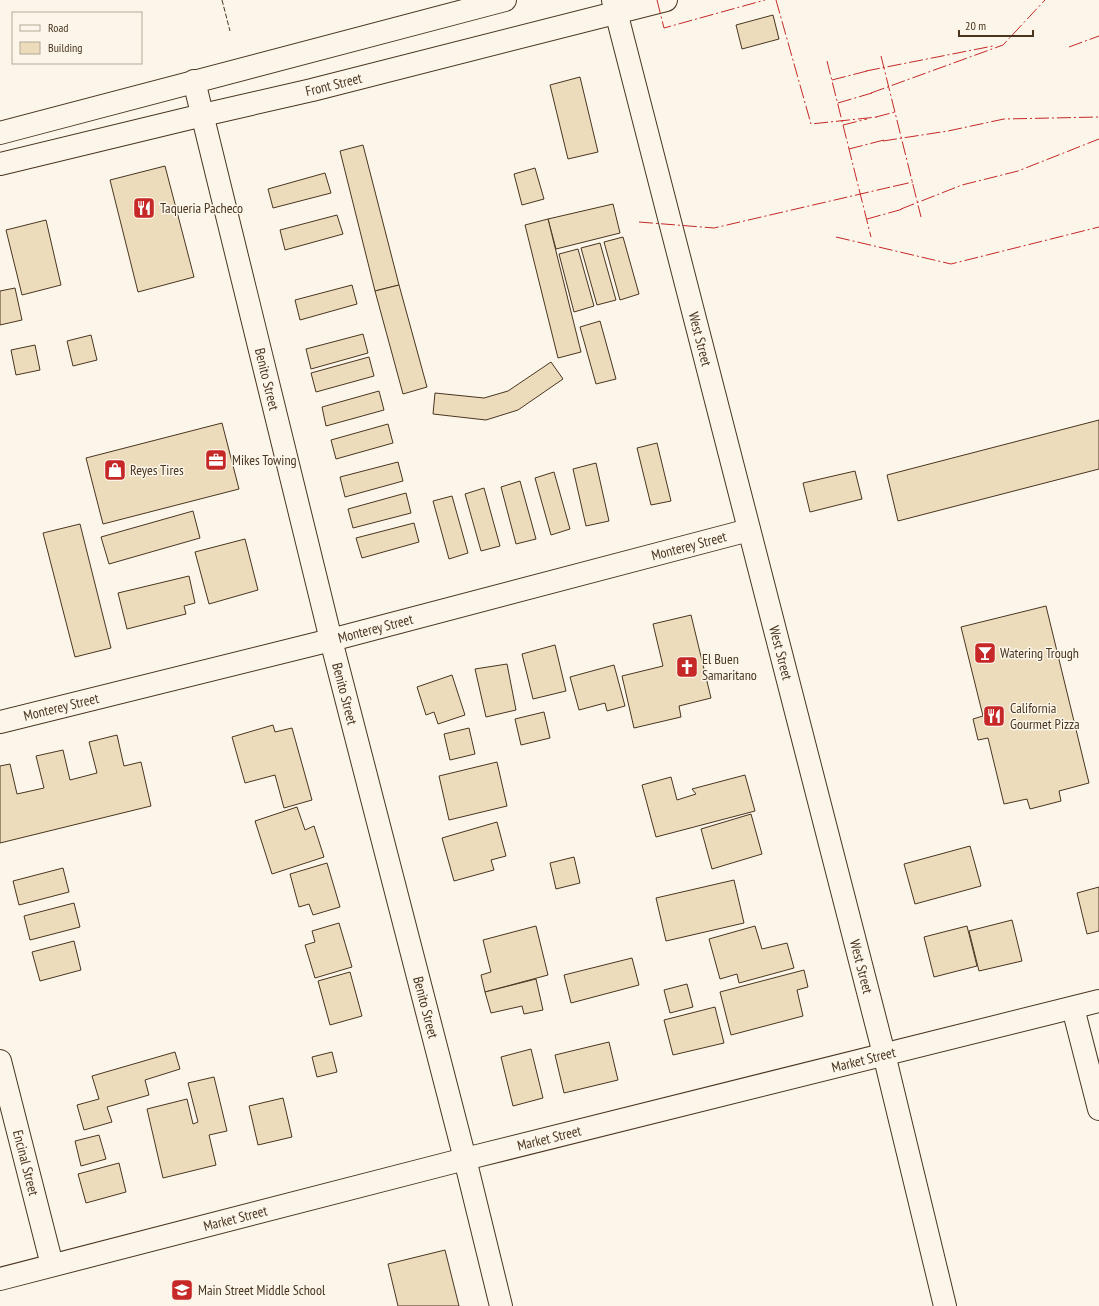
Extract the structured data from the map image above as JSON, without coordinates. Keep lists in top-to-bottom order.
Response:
{
  "streets": {
    "street": [
      "Front Street",
      "West Street",
      "Benito Street",
      "Monterey Street",
      "Market Street",
      "Encinal Street"
    ]
  },
  "crossings": [
    ["Front Street", "West Street"],
    ["Front Street", "Benito Street"],
    ["West Street", "Monterey Street"],
    ["West Street", "Market Street"],
    ["Benito Street", "Monterey Street"],
    ["Benito Street", "Market Street"],
    ["Market Street", "Encinal Street"]
  ],
  "places": {
    "restaurant": ["Taqueria Pacheco", "California Gourmet Pizza"],
    "office": ["Mikes Towing"],
    "shop": ["Reyes Tires"],
    "bar": ["Watering Trough"],
    "church": ["El Buen Samaritano"],
    "school or university": ["Main Street Middle School"]
  },
  "legend": ["Road", "Building"],
  "scale_bar": "20 m"
}
